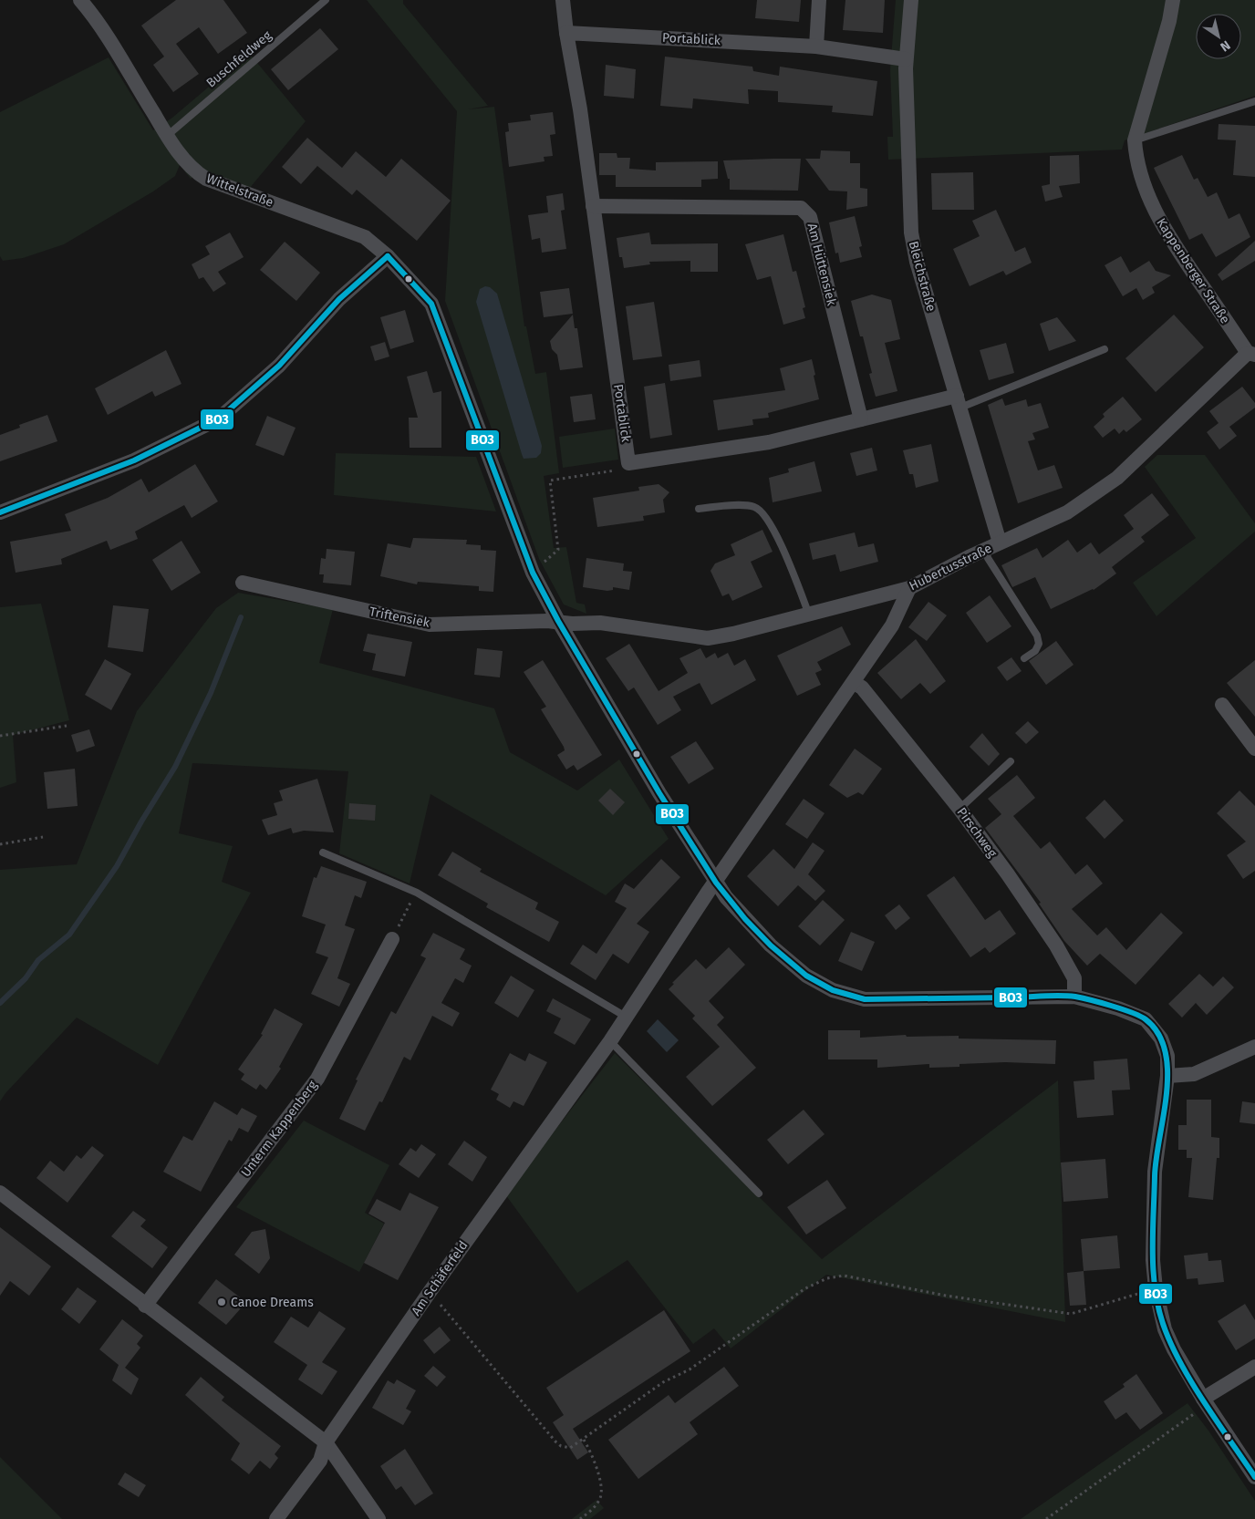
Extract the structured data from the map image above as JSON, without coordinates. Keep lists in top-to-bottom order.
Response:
{
  "streets": {
    "street": [
      "Portablick",
      "Wittelstraße",
      "Am Hüttensiek",
      "Kappenberger Straße",
      "Bleichstraße",
      "Hubertusstraße",
      "Triftensiek",
      "Pirschweg",
      "Unterm Kappenberg",
      "Am Schäferfeld"
    ],
    "lane": ["Buschfeldweg"]
  },
  "crossings": [
    ["Portablick", "Am Hüttensiek"],
    ["Portablick", "Bleichstraße"],
    ["Buschfeldweg", "Wittelstraße"],
    ["Wittelstraße", "Hubertusstraße"],
    ["Wittelstraße", "Triftensiek"],
    ["Kappenberger Straße", "Hubertusstraße"],
    ["Bleichstraße", "Hubertusstraße"],
    ["Hubertusstraße", "Triftensiek"],
    ["Hubertusstraße", "Am Schäferfeld"],
    ["Pirschweg", "Am Schäferfeld"]
  ],
  "places": ["Canoe Dreams"],
  "lines": ["transit line BO3"],
  "north": "bottom right"
}
